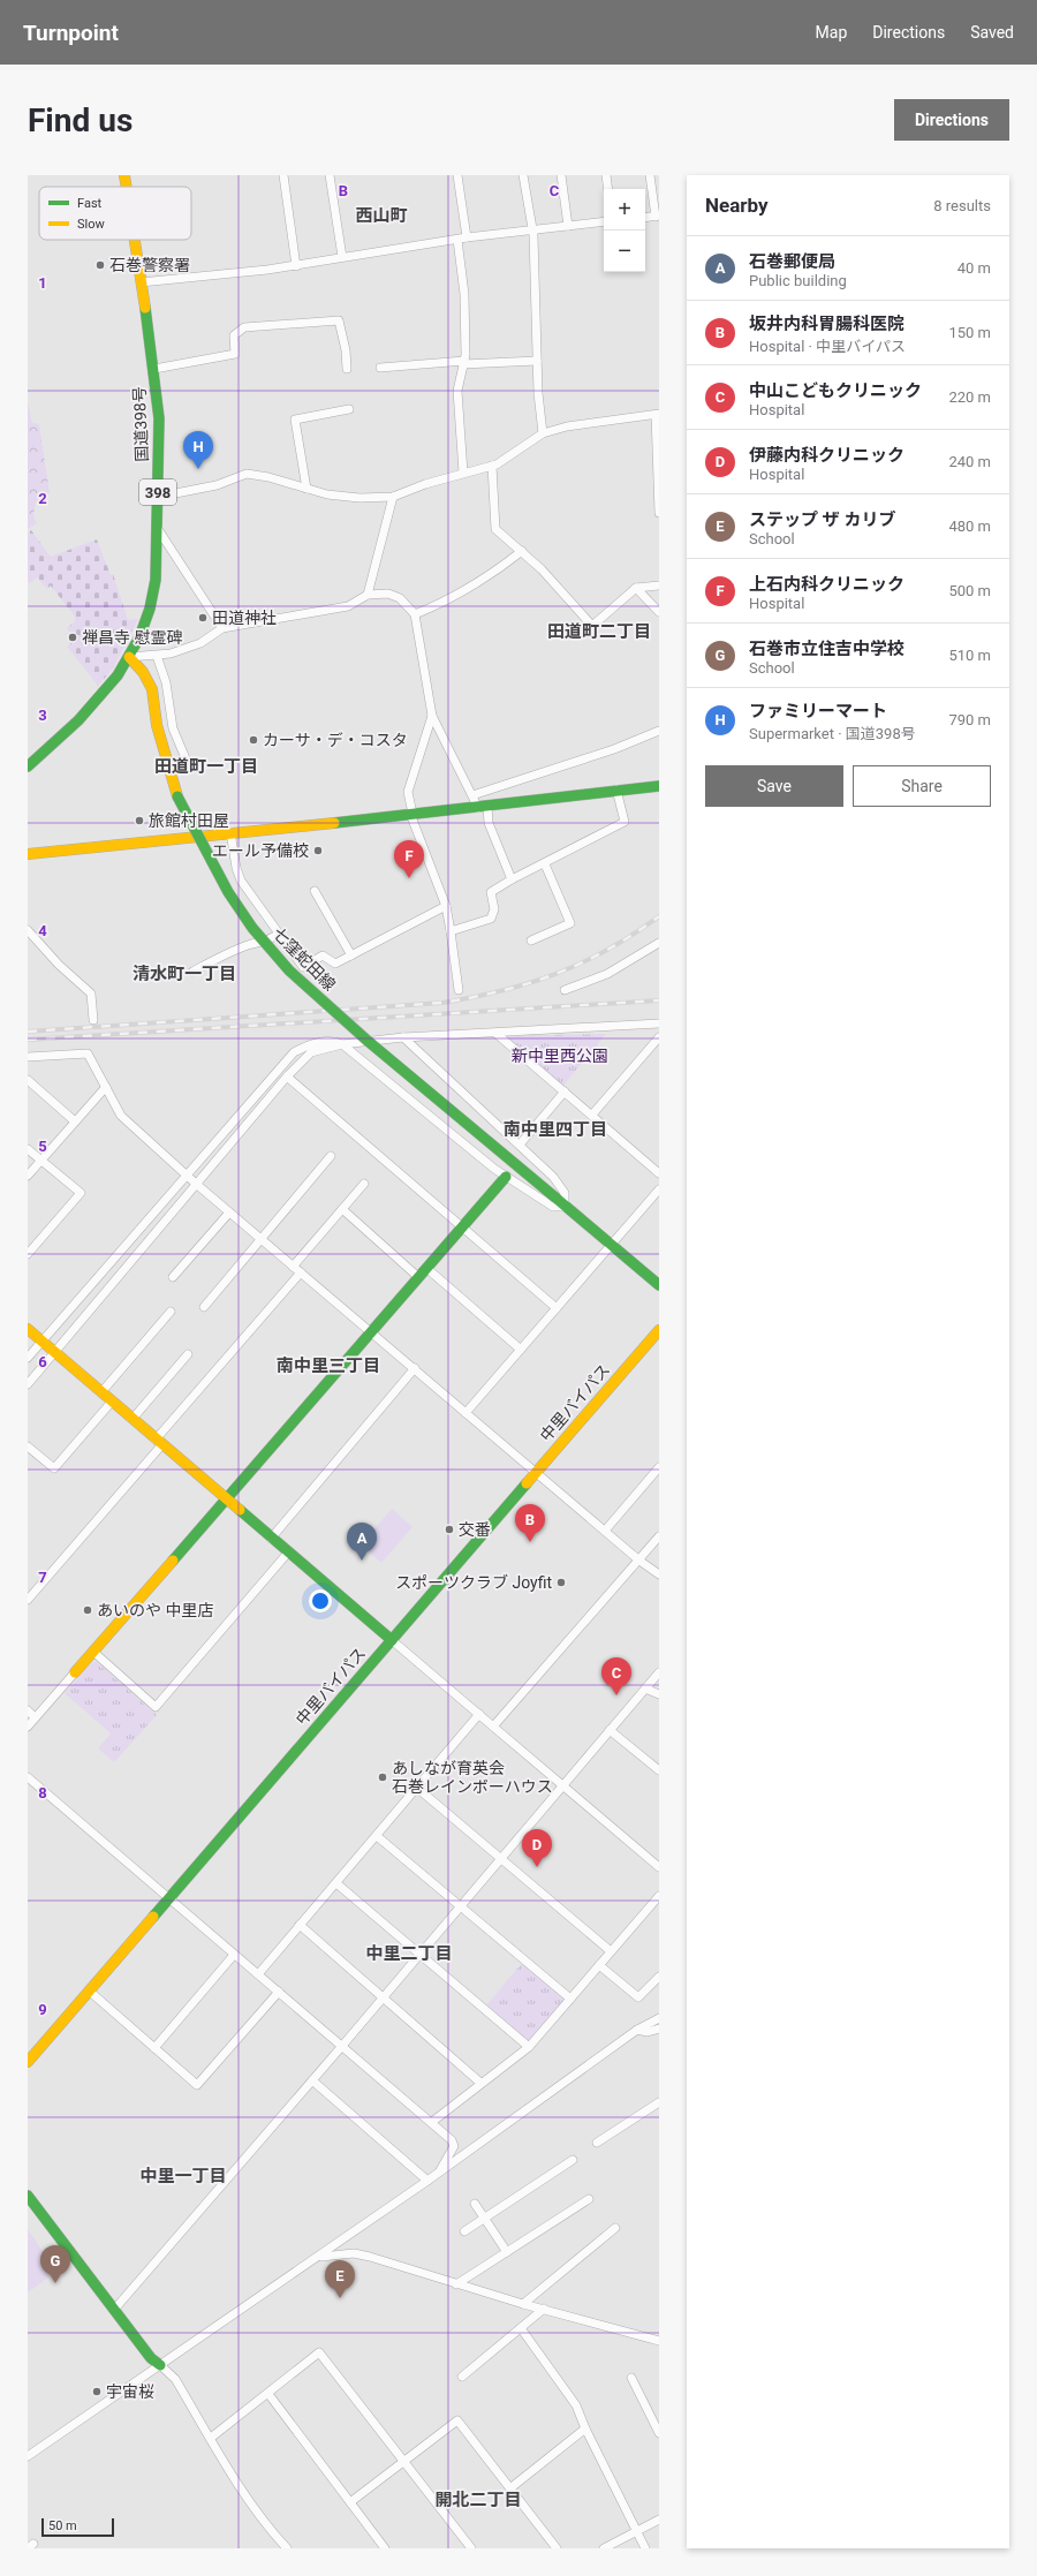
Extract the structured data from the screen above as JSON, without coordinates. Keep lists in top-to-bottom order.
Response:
{
  "streets": {
    "main road": [
      "国道398号",
      "398",
      "七窪蛇田線",
      "中里バイパス"
    ]
  },
  "crossings": [
    ["国道398号", "七窪蛇田線"]
  ],
  "districts": [
    "西山町",
    "田道町二丁目",
    "田道町一丁目",
    "清水町一丁目",
    "南中里四丁目",
    "南中里三丁目",
    "中里二丁目",
    "中里一丁目",
    "開北二丁目"
  ],
  "parks": ["新中里西公園"],
  "places": [
    "石巻警察署",
    "田道神社",
    "禅昌寺 慰霊碑",
    "カーサ・デ・コスタ",
    "旅館村田屋",
    "エール予備校",
    "交番",
    "スポーツクラブ Joyfit",
    "あいのや 中里店",
    "あしなが育英会 石巻レインボーハウス",
    "宇宙桜"
  ],
  "legend": ["Fast", "Slow"],
  "scale_bar": "50 m",
  "page": {
    "header": "Turnpoint",
    "nav": ["Map", "Directions", "Saved"],
    "buttons": [
      "Directions",
      ["Save", "Share"]
    ],
    "title": "Find us",
    "heading": ["Nearby", "8 results"],
    "map_buttons": ["+", "−"],
    "list": [
      {
        "mark": "A",
        "name": "石巻郵便局",
        "note": "Public building",
        "value": "40 m"
      },
      {
        "mark": "B",
        "name": "坂井内科胃腸科医院",
        "note": "Hospital · 中里バイパス",
        "value": "150 m"
      },
      {
        "mark": "C",
        "name": "中山こどもクリニック",
        "note": "Hospital",
        "value": "220 m"
      },
      {
        "mark": "D",
        "name": "伊藤内科クリニック",
        "note": "Hospital",
        "value": "240 m"
      },
      {
        "mark": "E",
        "name": "ステップ ザ カリブ",
        "note": "School",
        "value": "480 m"
      },
      {
        "mark": "F",
        "name": "上石内科クリニック",
        "note": "Hospital",
        "value": "500 m"
      },
      {
        "mark": "G",
        "name": "石巻市立住吉中学校",
        "note": "School",
        "value": "510 m"
      },
      {
        "mark": "H",
        "name": "ファミリーマート",
        "note": "Supermarket · 国道398号",
        "value": "790 m"
      }
    ],
    "pins": [
      "H",
      "F",
      "B",
      "A",
      "C",
      "D",
      "G",
      "E"
    ],
    "scale": "50 m"
  },
  "grid": {
    "columns": ["B", "C"],
    "rows": [
      "1",
      "2",
      "3",
      "4",
      "5",
      "6",
      "7",
      "8",
      "9"
    ]
  }
}
